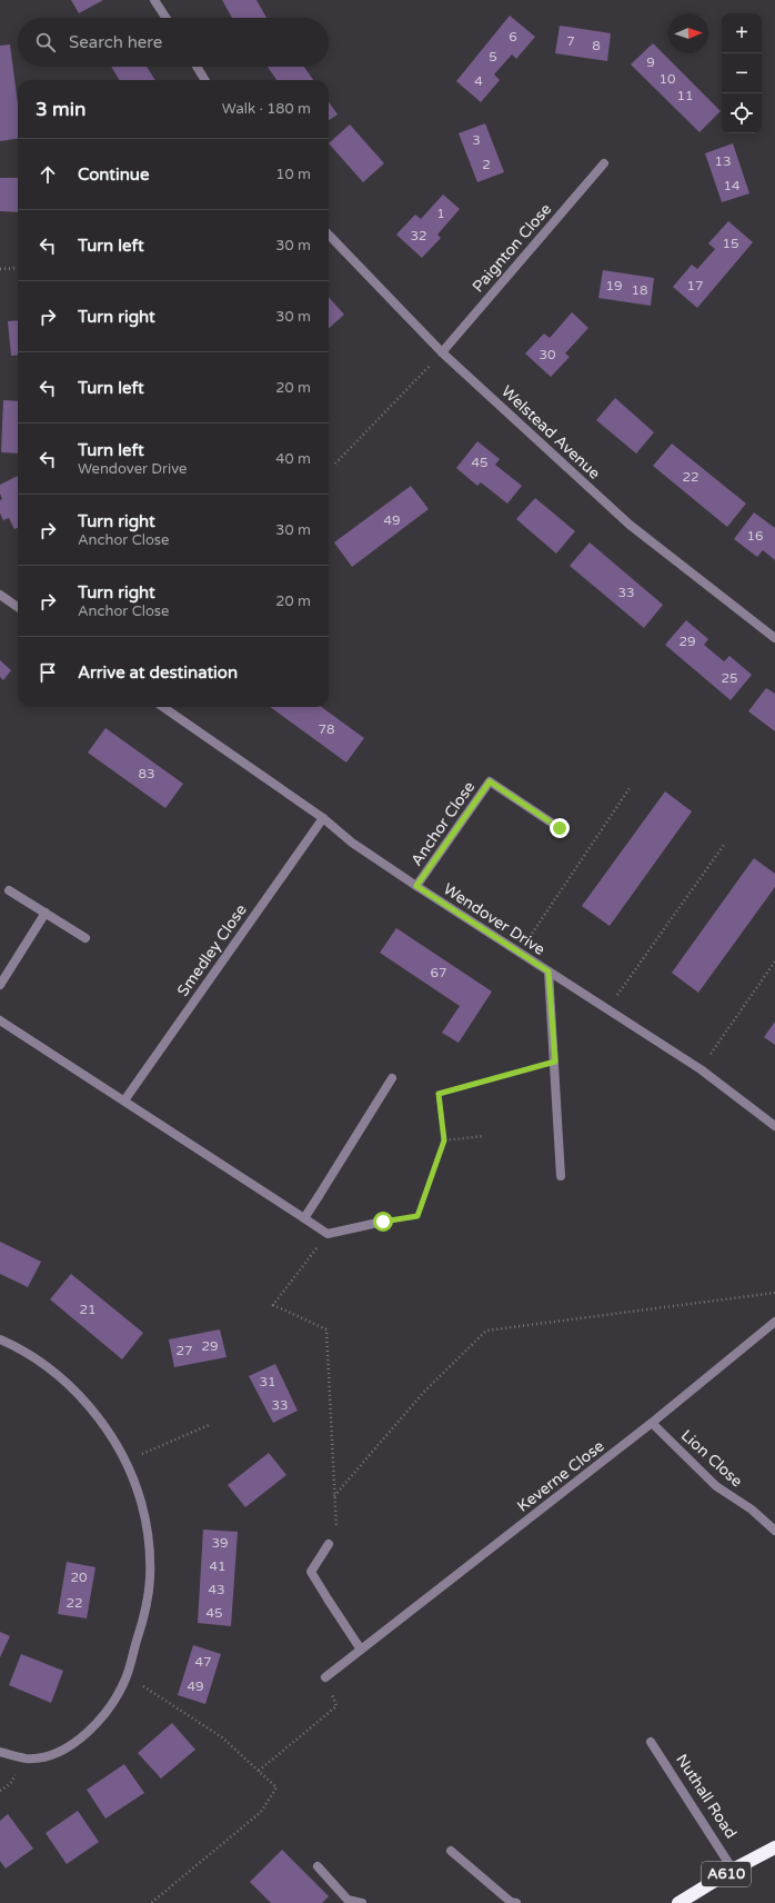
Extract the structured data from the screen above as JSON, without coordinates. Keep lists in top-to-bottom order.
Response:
{
  "streets": {
    "highway": ["A610"],
    "street": [
      "Paignton Close",
      "Welstead Avenue",
      "Anchor Close",
      "Wendover Drive",
      "Smedley Close",
      "Lion Close",
      "Keverne Close",
      "Nuthall Road"
    ]
  },
  "crossings": [
    ["Paignton Close", "Welstead Avenue"],
    ["Anchor Close", "Wendover Drive"],
    ["Wendover Drive", "Smedley Close"],
    ["Lion Close", "Keverne Close"],
    ["Nuthall Road", "A610"]
  ],
  "house_numbers": [
    "6",
    "7",
    "8",
    "5",
    "9",
    "10",
    "4",
    "11",
    "3",
    "13",
    "2",
    "14",
    "1",
    "32",
    "15",
    "19",
    "17",
    "18",
    "30",
    "45",
    "22",
    "49",
    "16",
    "33",
    "29",
    "25",
    "78",
    "83",
    "67",
    "21",
    "29",
    "27",
    "31",
    "33",
    "39",
    "41",
    "20",
    "43",
    "22",
    "45",
    "47",
    "49"
  ],
  "north": "right",
  "page": {
    "map_buttons": ["+", "−"],
    "search": "Search here",
    "heading": ["3 min", "Walk · 180 m"],
    "list": [
      ["Continue", "10 m"],
      ["Turn left", "30 m"],
      ["Turn right", "30 m"],
      ["Turn left", "20 m"],
      ["Turn left", "Wendover Drive", "40 m"],
      ["Turn right", "Anchor Close", "30 m"],
      ["Turn right", "Anchor Close", "20 m"],
      "Arrive at destination"
    ]
  }
}
